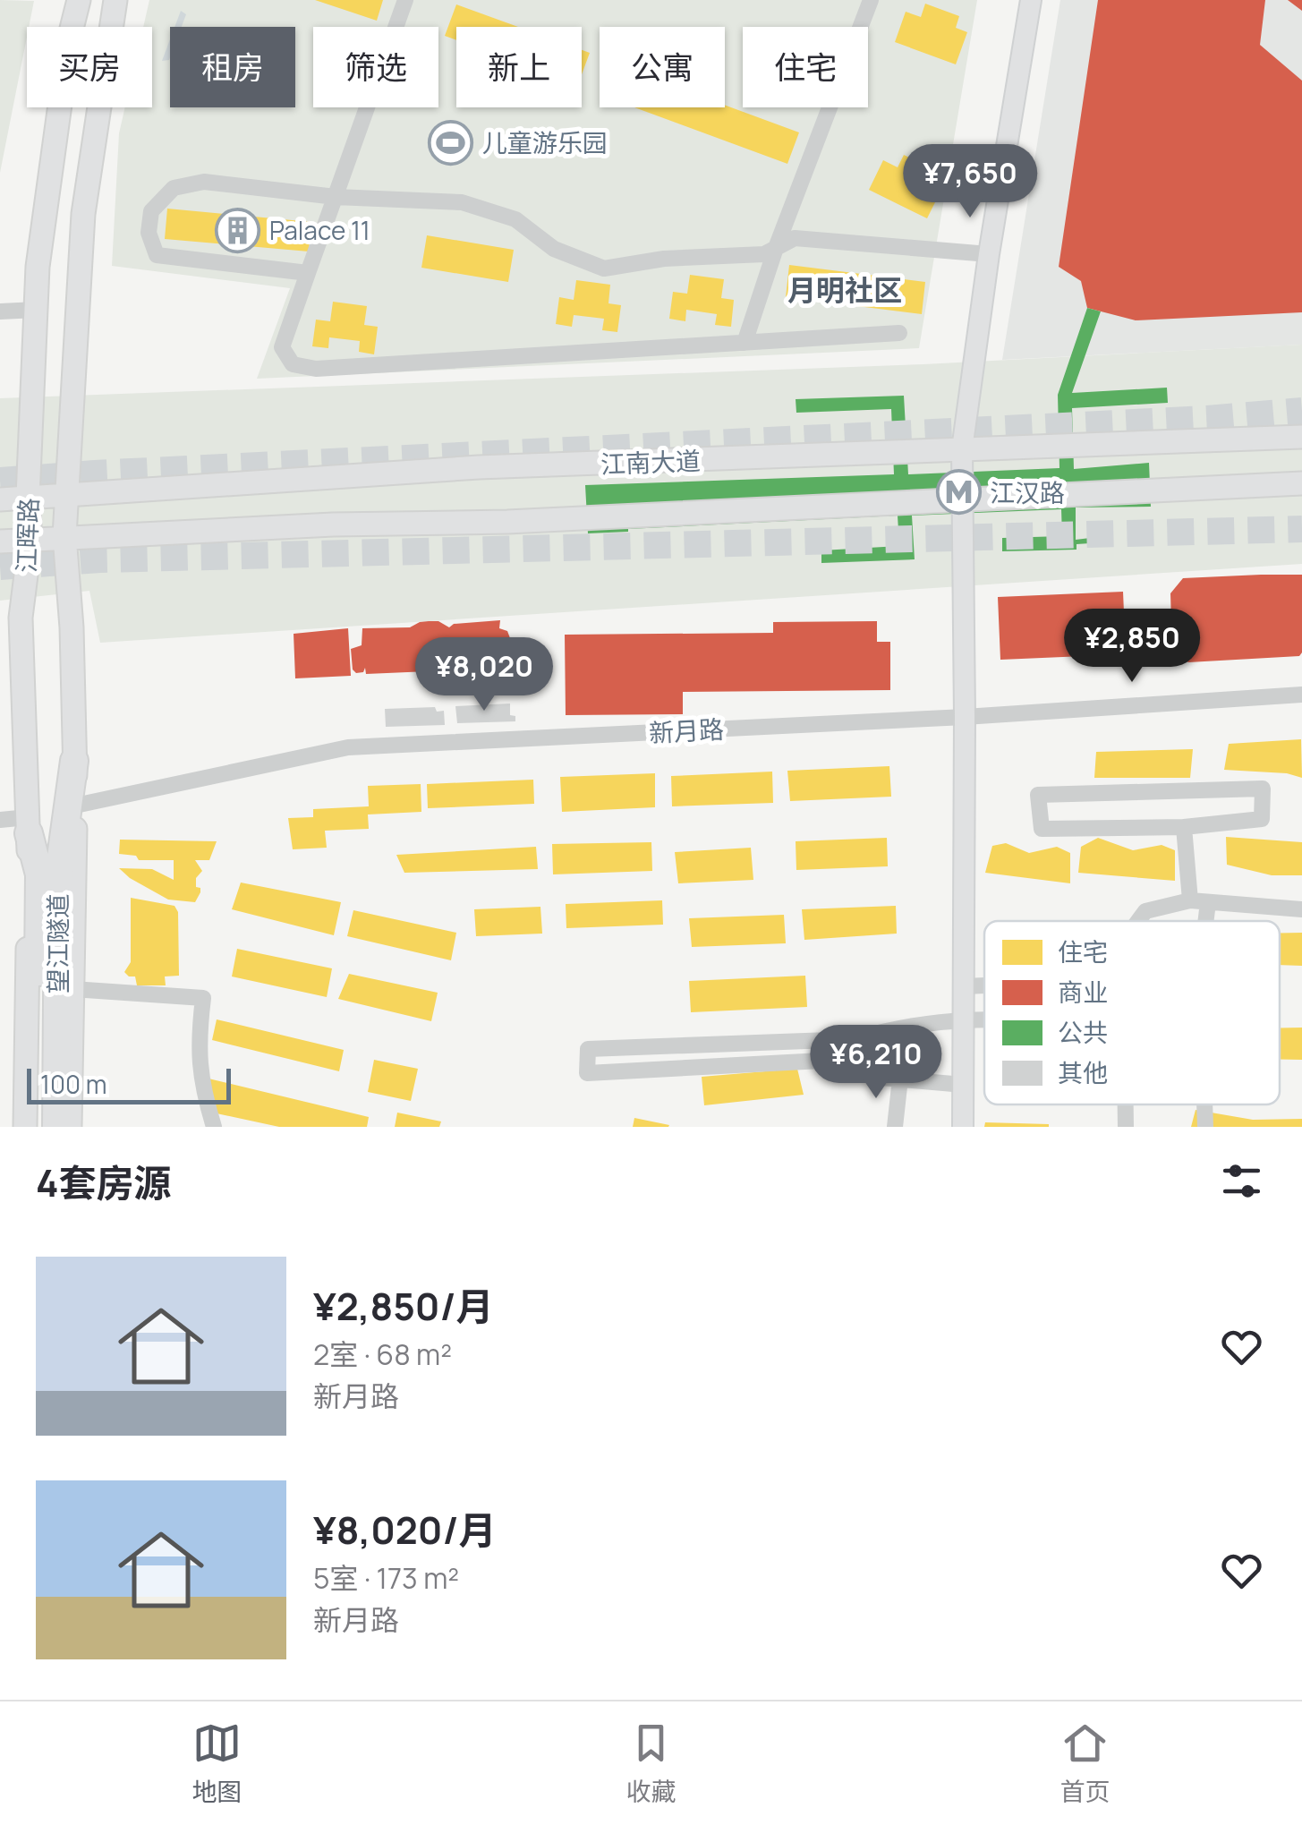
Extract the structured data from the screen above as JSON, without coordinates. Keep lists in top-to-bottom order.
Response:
{
  "streets": {
    "highway": ["望江隧道"],
    "main road": ["江南大道", "江晖路"],
    "street": ["新月路"]
  },
  "crossings": [
    ["江南大道", "江晖路"],
    ["江晖路", "新月路"],
    ["江晖路", "望江隧道"]
  ],
  "districts": ["月明社区"],
  "places": {
    "sports": ["儿童游乐园"],
    "building": ["Palace 11"],
    "metro station": ["江汉路"]
  },
  "legend": [
    "住宅",
    "商业",
    "公共",
    "其他"
  ],
  "scale_bar": "100 m",
  "page": {
    "chip": [
      "买房",
      "租房",
      "筛选",
      "新上",
      "公寓",
      "住宅"
    ],
    "price": [
      "¥7,650",
      "¥2,850",
      "¥8,020",
      "¥6,210"
    ],
    "scale": "100 m",
    "heading": "4套房源",
    "list": [
      {
        "name": "¥2,850/月",
        "note": "2室 · 68 m² · 新月路"
      },
      {
        "name": "¥8,020/月",
        "note": "5室 · 173 m² · 新月路"
      }
    ],
    "tabs": ["地图", "收藏", "首页"]
  }
}
